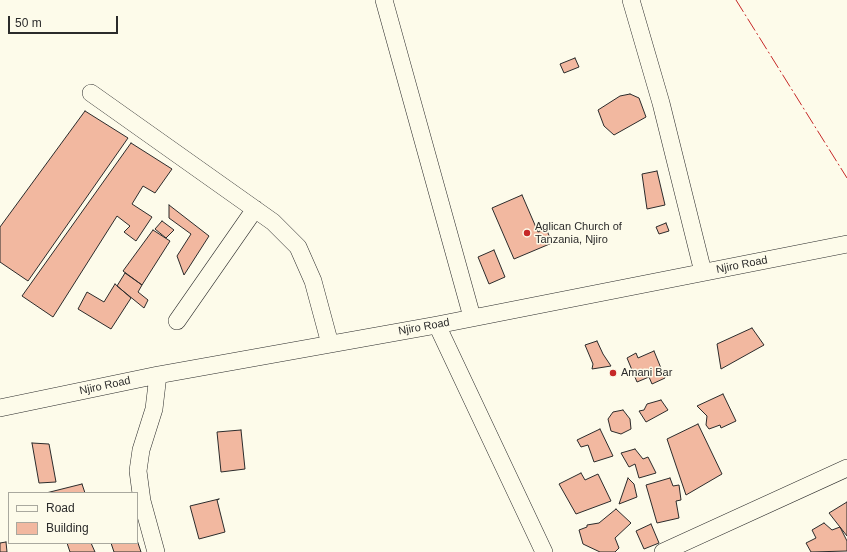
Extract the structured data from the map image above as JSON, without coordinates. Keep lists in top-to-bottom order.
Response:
{
  "streets": {
    "street": ["Njiro Road"]
  },
  "places": ["Aglican Church of Tanzania, Njiro", "Amani Bar"],
  "legend": ["Road", "Building"],
  "scale_bar": "50 m"
}
